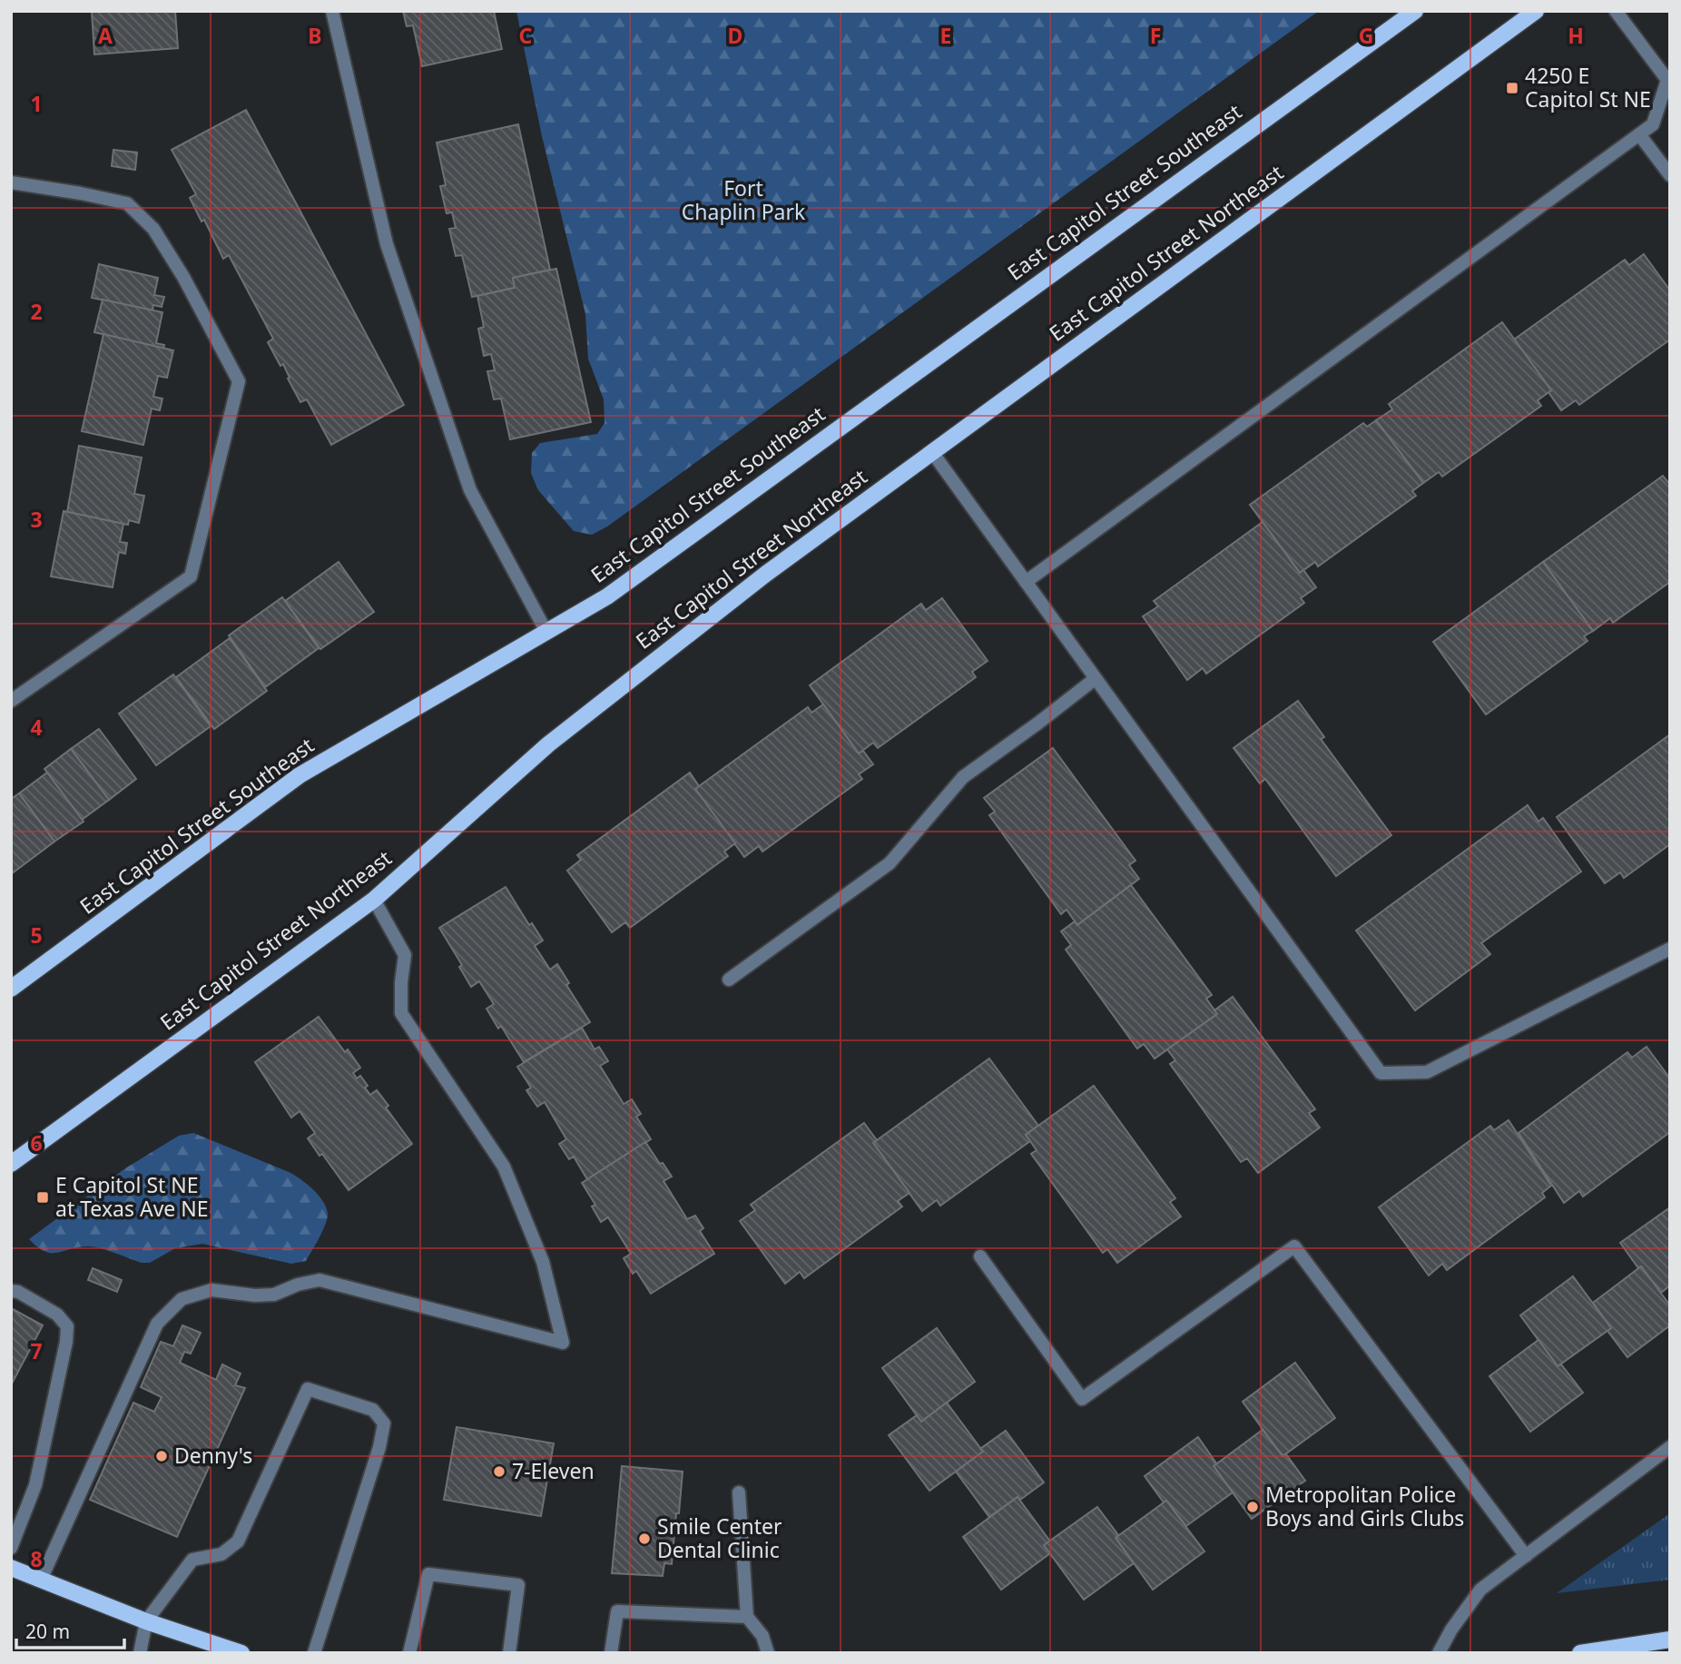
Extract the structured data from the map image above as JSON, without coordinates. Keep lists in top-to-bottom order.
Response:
{
  "streets": {
    "main road": ["East Capitol Street Southeast", "East Capitol Street Northeast"]
  },
  "parks": ["Fort Chaplin Park"],
  "places": {
    "transit": ["4250 E Capitol St NE", "E Capitol St NE at Texas Ave NE"],
    "other": [
      "Denny's",
      "7-Eleven",
      "Metropolitan Police Boys and Girls Clubs",
      "Smile Center Dental Clinic"
    ]
  },
  "scale_bar": "20 m",
  "grid": {
    "columns": [
      "A",
      "B",
      "C",
      "D",
      "E",
      "F",
      "G",
      "H"
    ],
    "rows": [
      "1",
      "2",
      "3",
      "4",
      "5",
      "6",
      "7",
      "8"
    ]
  }
}
